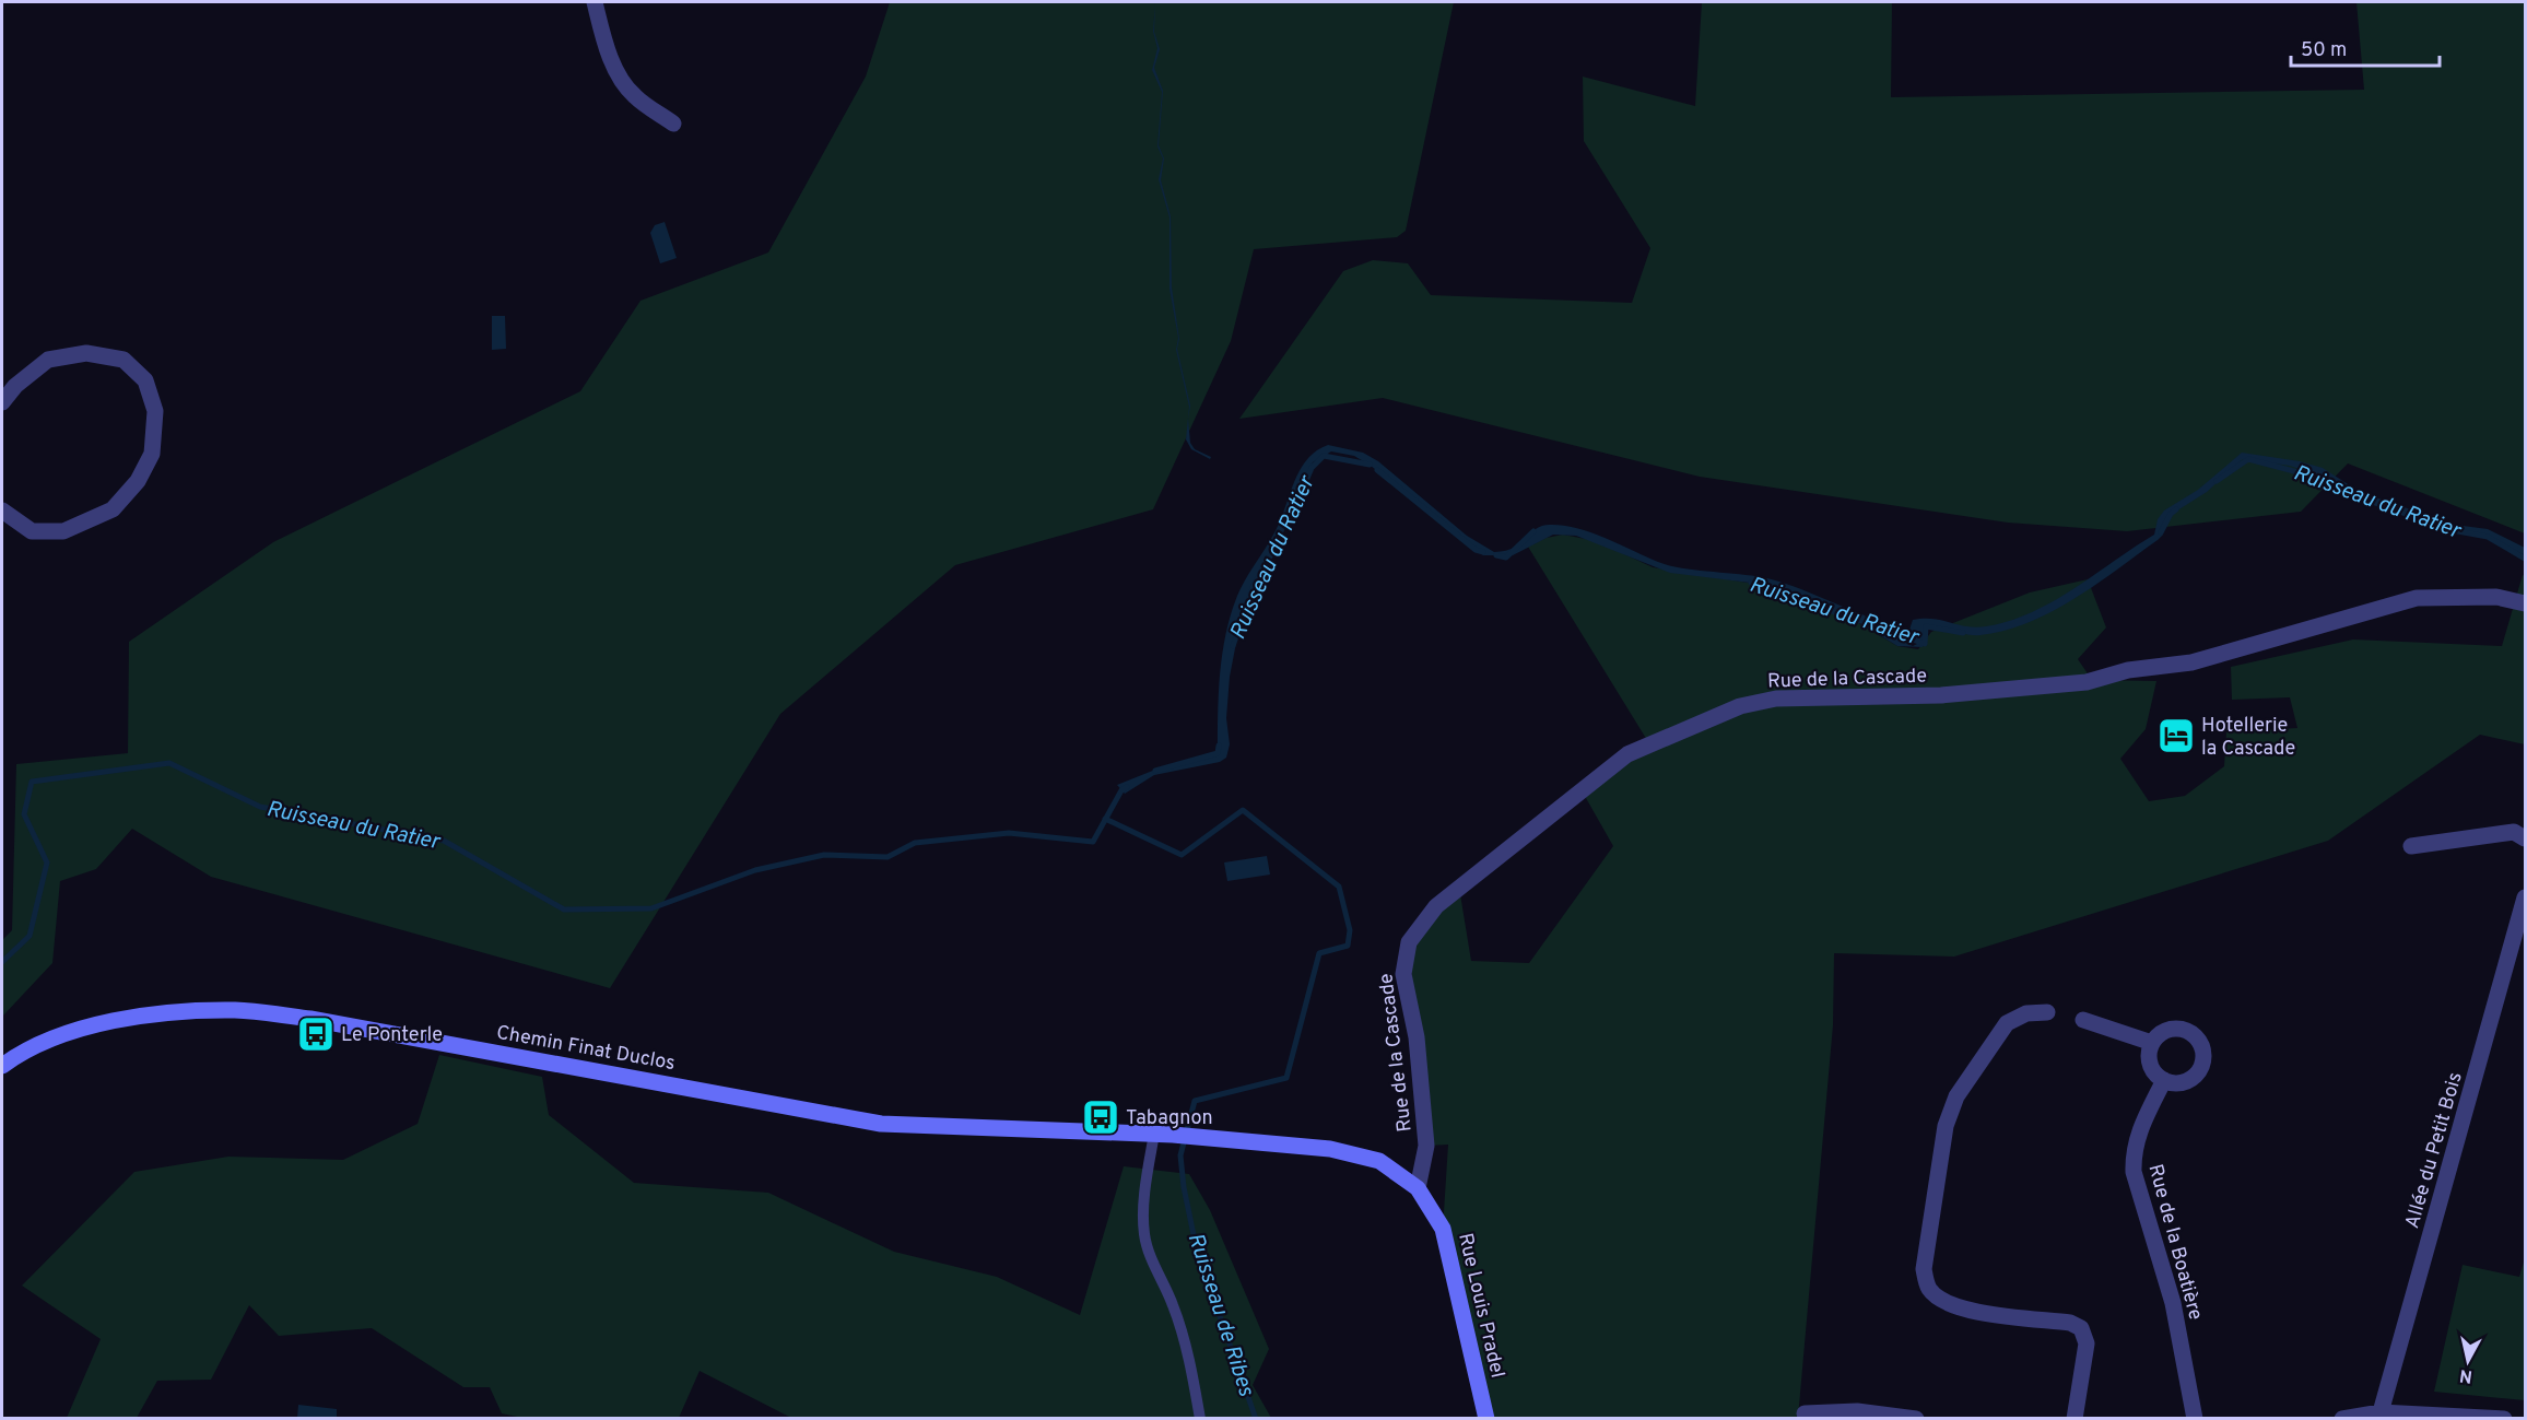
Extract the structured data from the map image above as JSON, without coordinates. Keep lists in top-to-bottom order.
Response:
{
  "streets": {
    "main road": ["Chemin Finat Duclos", "Rue Louis Pradel"],
    "street": ["Rue de la Cascade", "Allée du Petit Bois", "Rue de la Boatière"]
  },
  "crossings": [
    ["Rue de la Cascade", "Rue Louis Pradel"],
    ["Chemin Finat Duclos", "Rue Louis Pradel"]
  ],
  "water": ["Ruisseau du Ratier", "Ruisseau de Ribes"],
  "places": {
    "hotel": ["Hotellerie la Cascade"],
    "bus stop": ["Le Ponterle", "Tabagnon"]
  },
  "scale_bar": "50 m",
  "north": "bottom"
}
